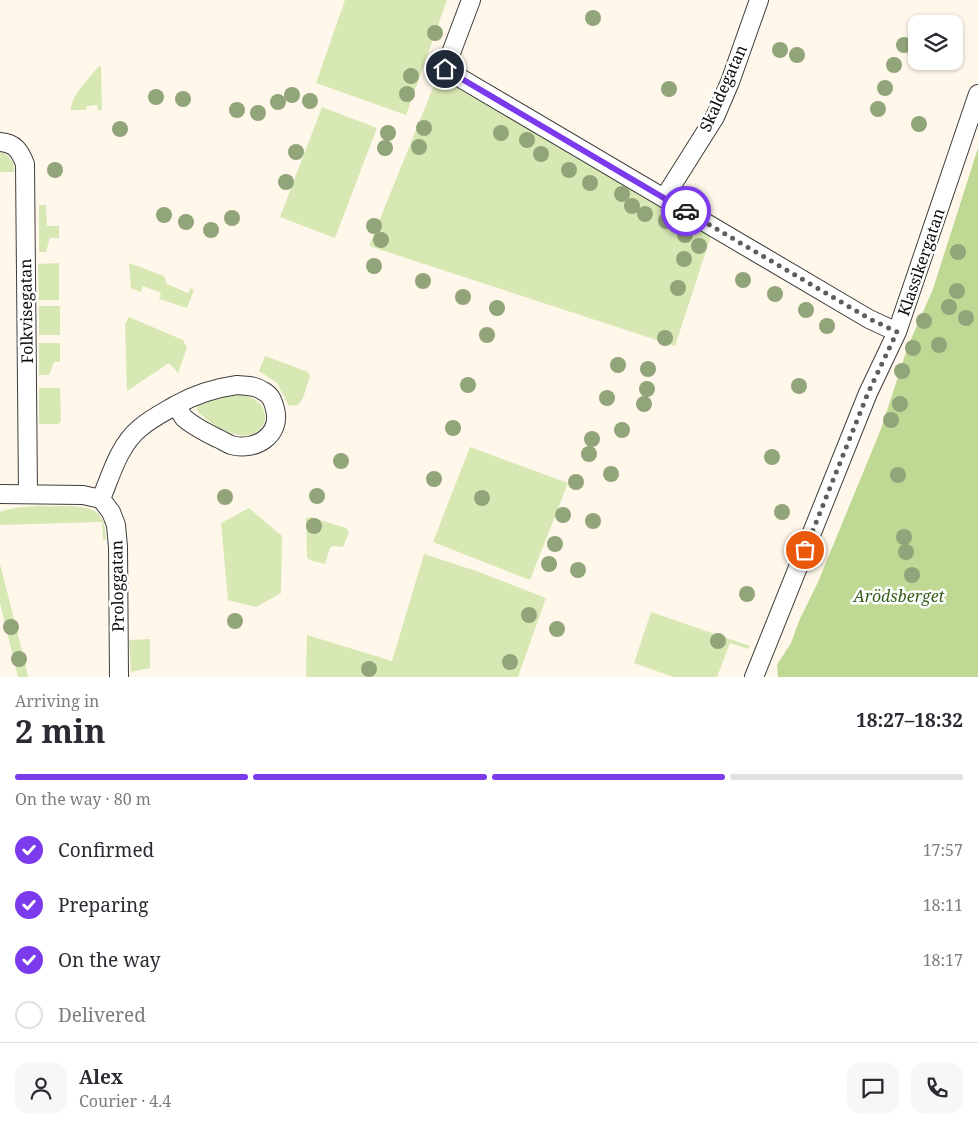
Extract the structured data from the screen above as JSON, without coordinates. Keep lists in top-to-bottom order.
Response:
{
  "streets": {
    "street": [
      "Skaldegatan",
      "Klassikergatan",
      "Folkvisegatan",
      "Prologgatan"
    ]
  },
  "parks": ["Arödsberget"],
  "page": {
    "heading": ["2 min", "Arriving in", "18:27–18:32"],
    "panel": ["Alex", "Courier · 4.4"],
    "bar": "On the way · 80 m",
    "list": [
      ["Confirmed", "17:57"],
      ["Preparing", "18:11"],
      ["On the way", "18:17"],
      "Delivered"
    ]
  }
}
